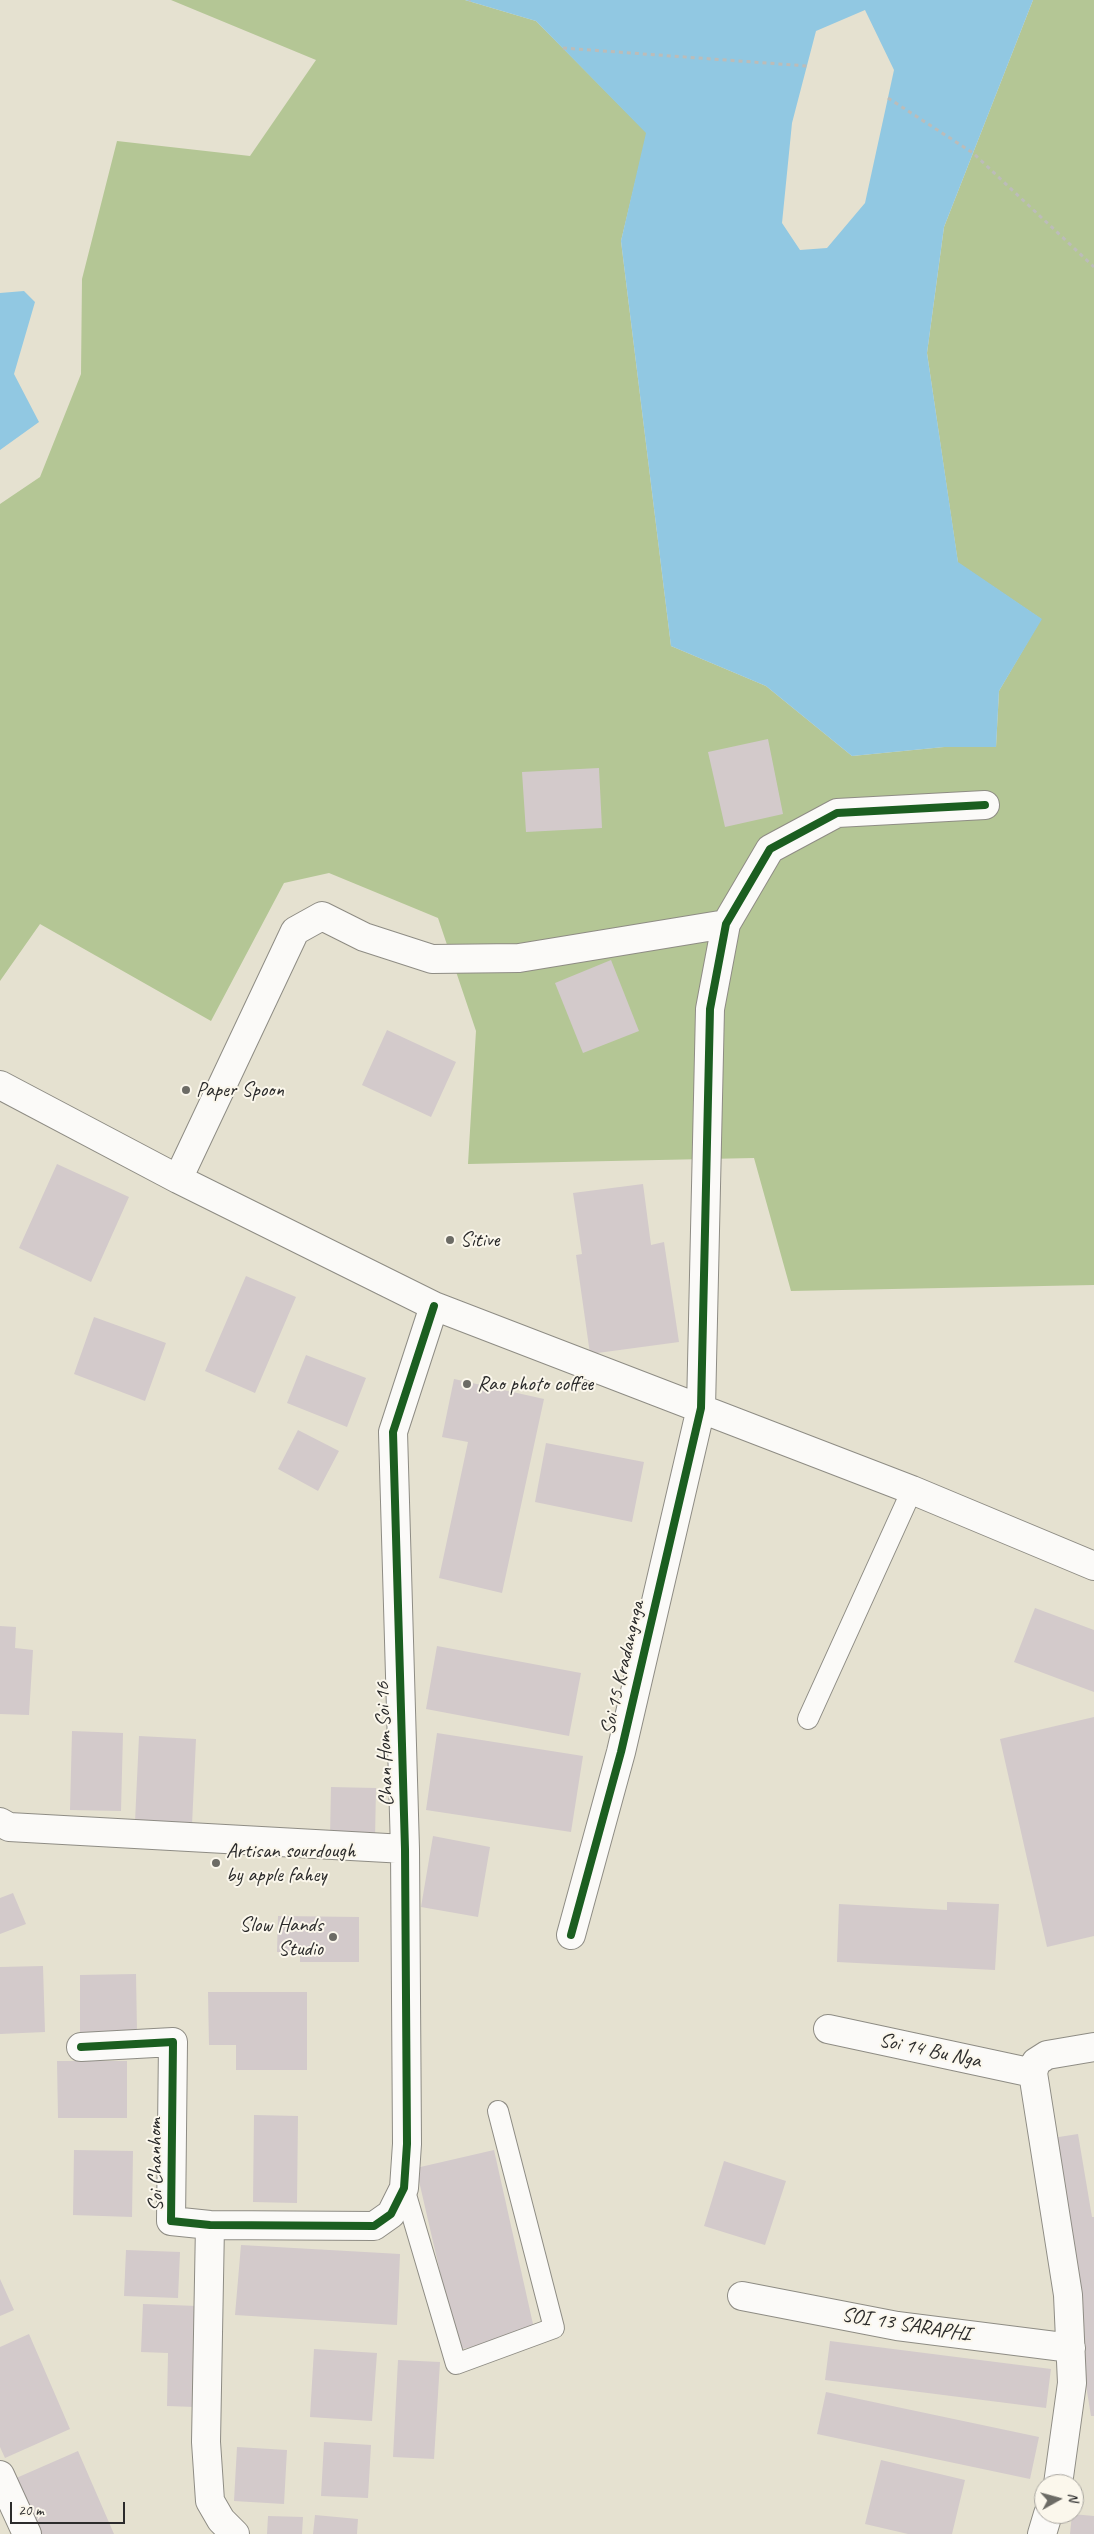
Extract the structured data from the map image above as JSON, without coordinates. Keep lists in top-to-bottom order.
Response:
{
  "streets": {
    "street": [
      "Soi 15 Kradangnga",
      "Chan Hom Soi 16",
      "Soi 14 Bu Nga",
      "Soi Chanhom",
      "SOI 13 SARAPHI"
    ]
  },
  "crossings": [
    ["Chan Hom Soi 16", "Soi Chanhom"]
  ],
  "places": [
    "Paper Spoon",
    "Sitive",
    "Rao photo coffee",
    "Artisan sourdough by apple fahey",
    "Slow Hands Studio"
  ],
  "scale_bar": "20 m",
  "north": "right"
}
